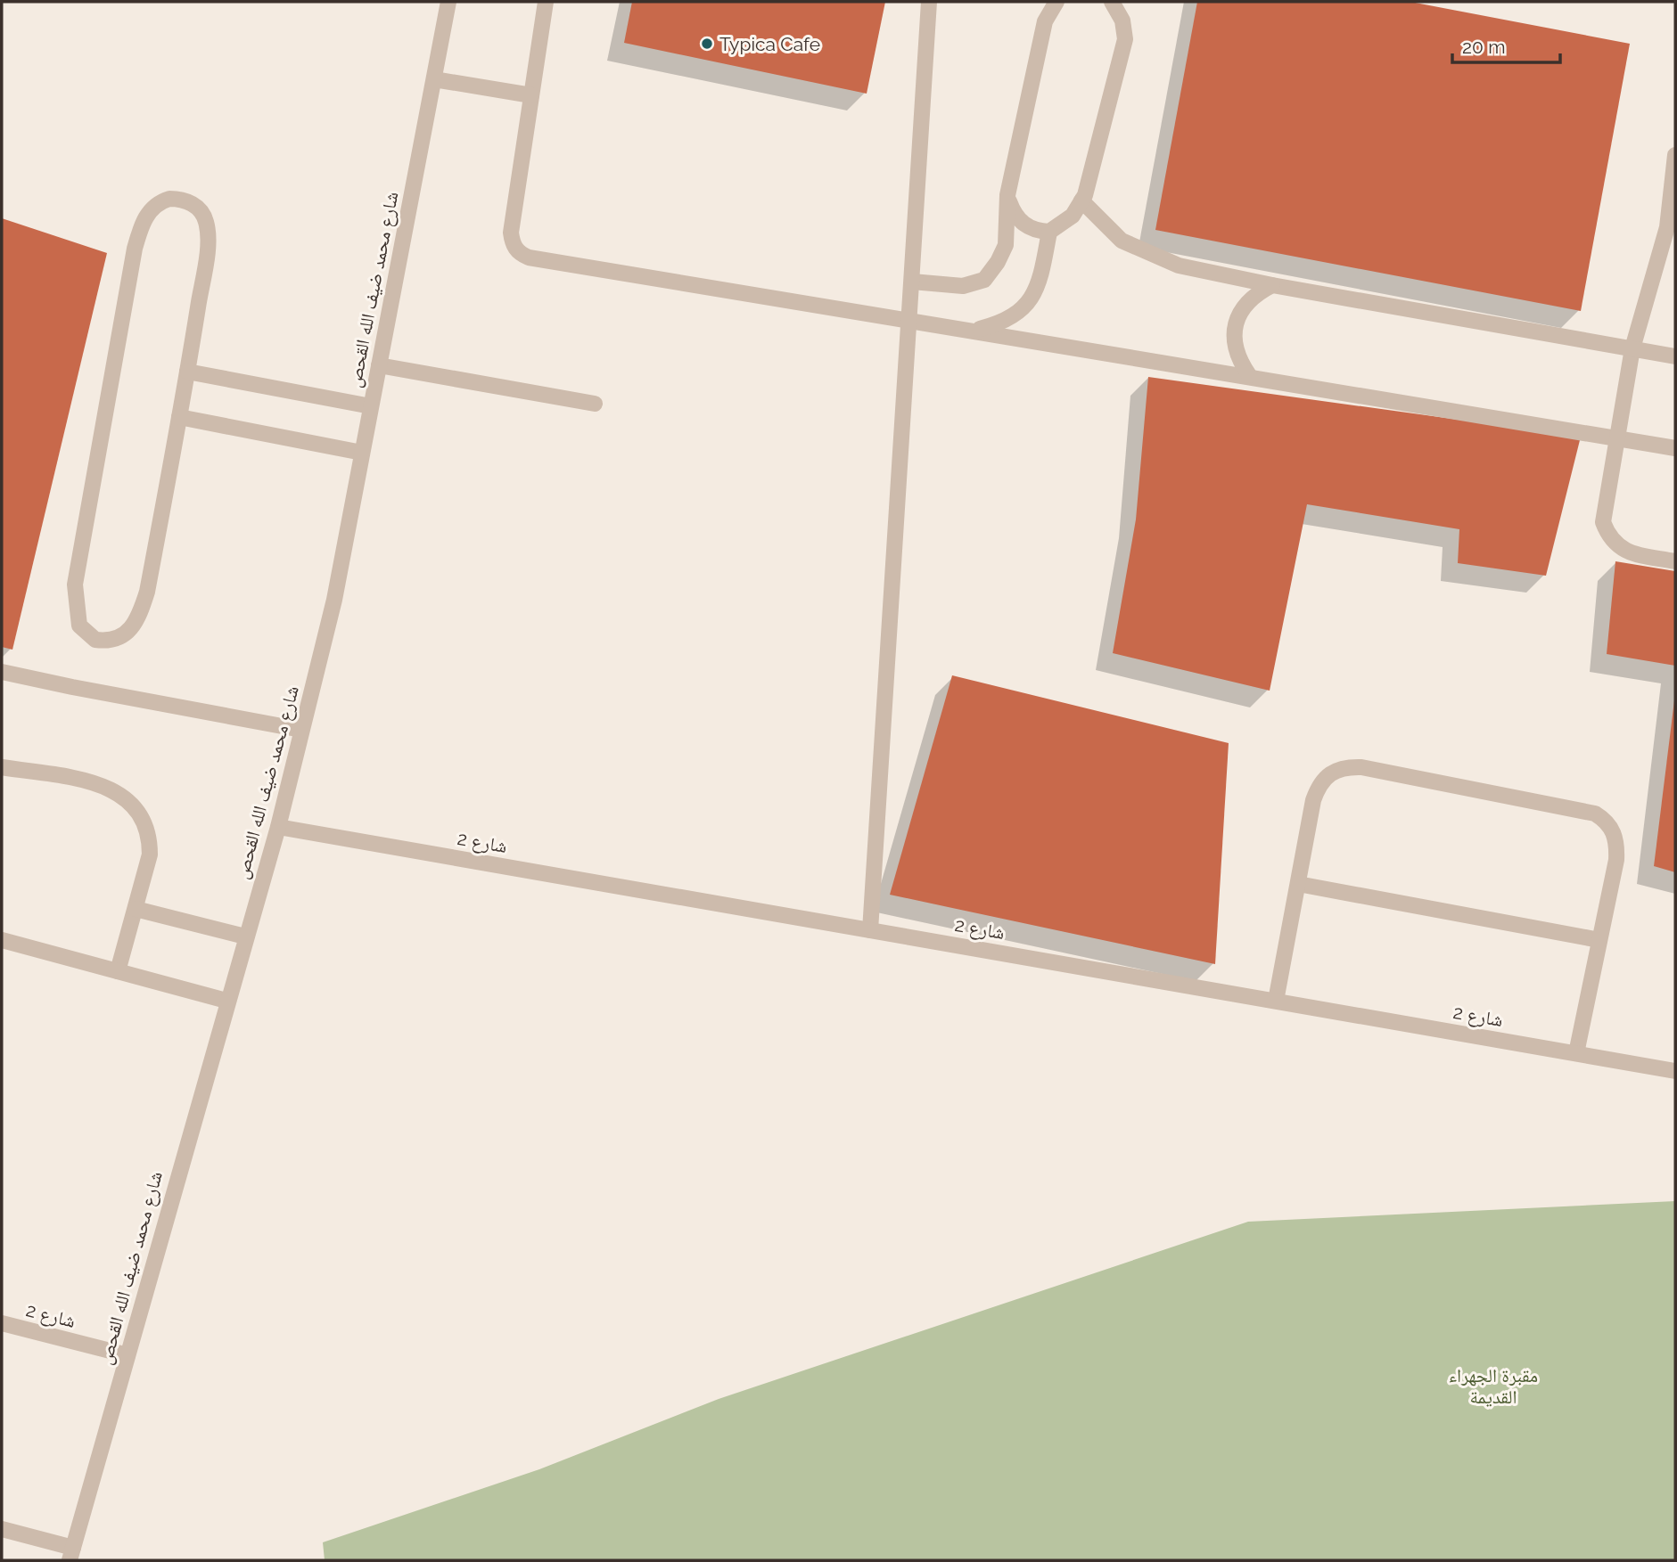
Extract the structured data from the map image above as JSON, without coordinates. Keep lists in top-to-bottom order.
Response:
{
  "streets": {
    "street": ["شارع محمد ضيف الله القحص", "شارع 2"]
  },
  "crossings": [
    ["شارع محمد ضيف الله القحص", "شارع 2"]
  ],
  "parks": ["مقبرة الجهراء القديمة"],
  "places": ["Typica Cafe"],
  "scale_bar": "20 m"
}
